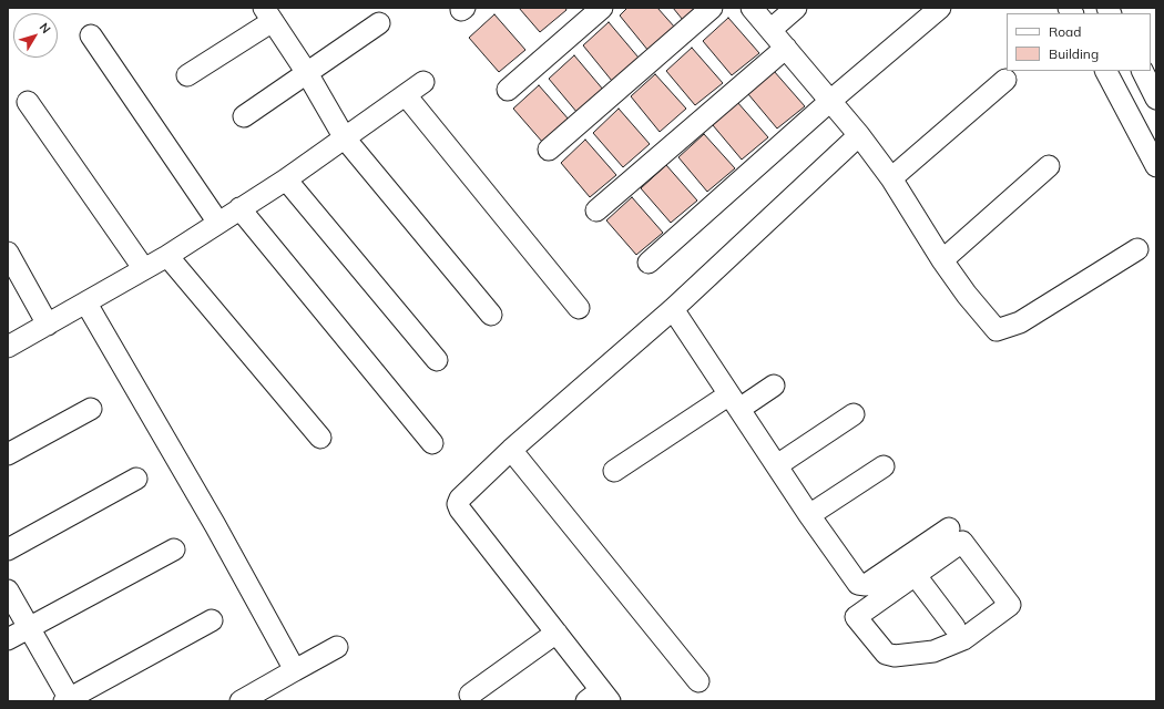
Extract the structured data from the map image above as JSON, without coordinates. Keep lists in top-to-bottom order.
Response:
{
  "legend": ["Road", "Building"],
  "north": "top right"
}
